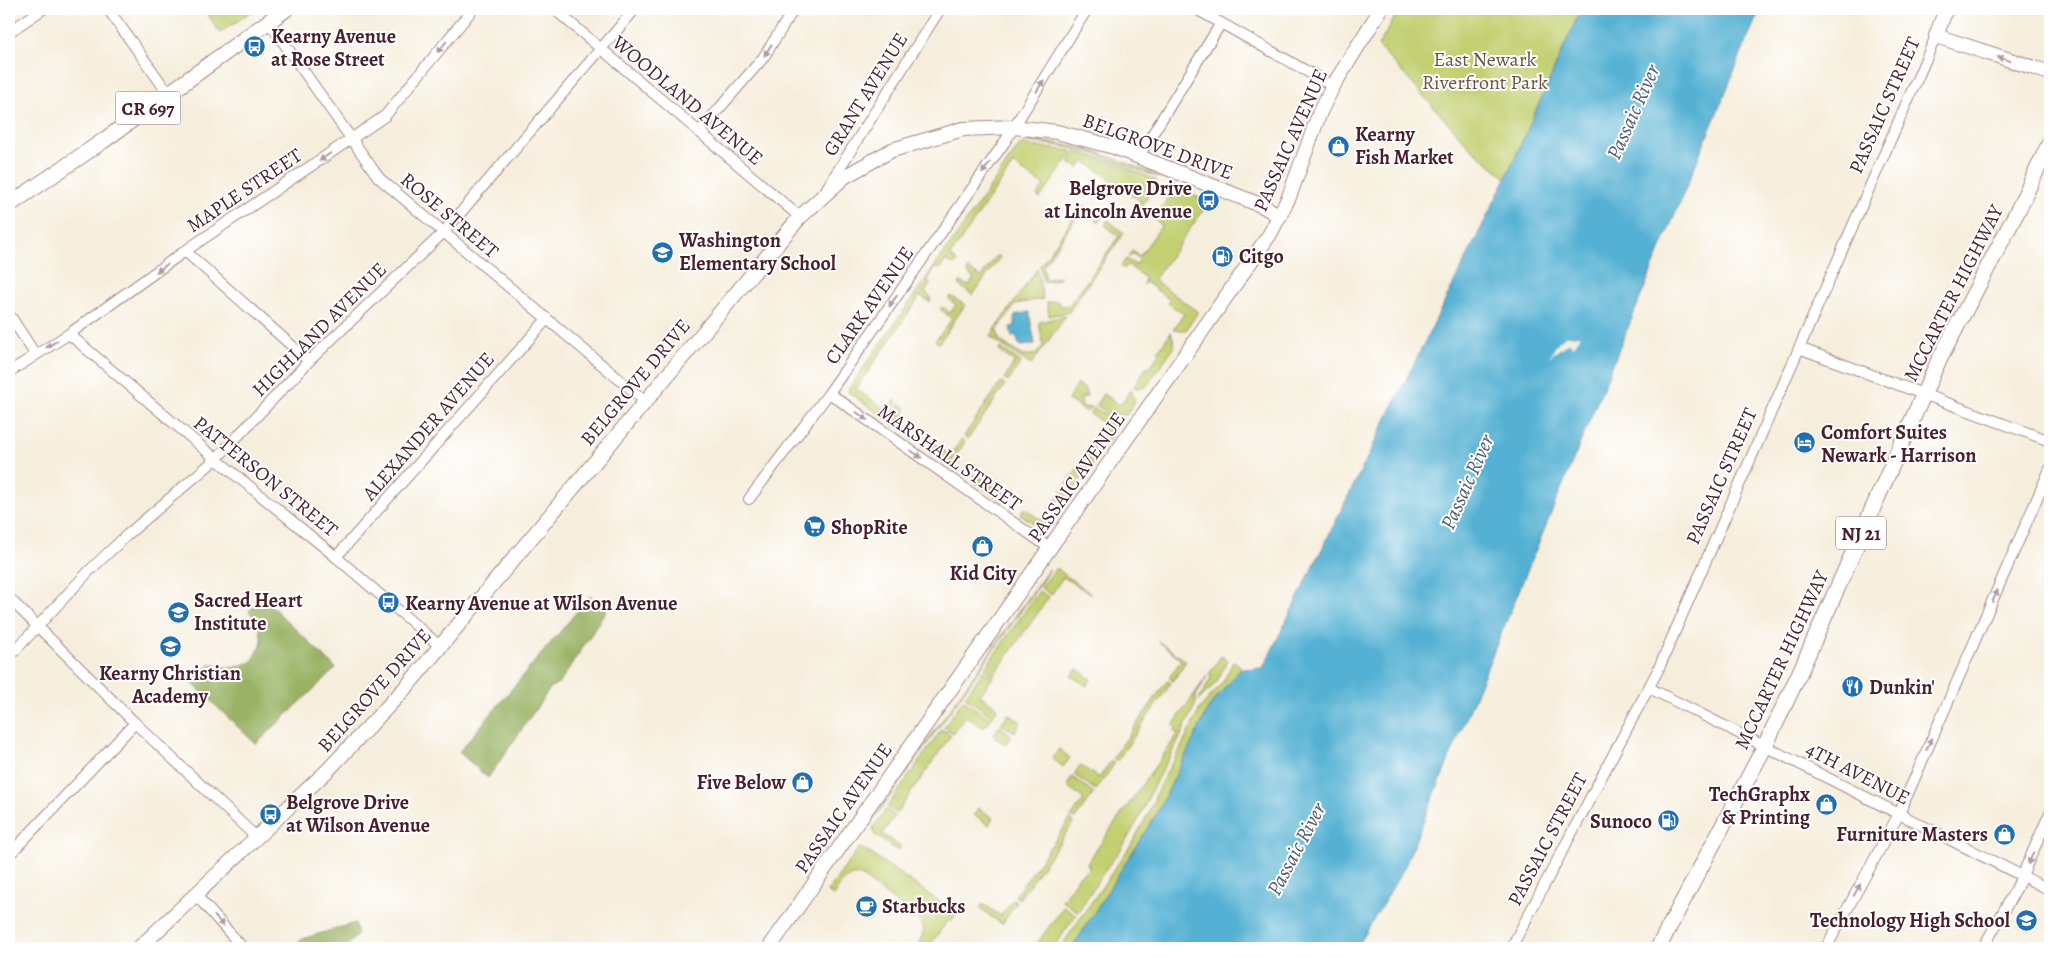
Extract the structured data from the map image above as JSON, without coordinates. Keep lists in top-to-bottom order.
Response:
{
  "streets": {
    "main road": ["CR 697", "MCCARTER HIGHWAY", "NJ 21"],
    "street": [
      "GRANT AVENUE",
      "WOODLAND AVENUE",
      "PASSAIC STREET",
      "PASSAIC AVENUE",
      "BELGROVE DRIVE",
      "MAPLE STREET",
      "ROSE STREET",
      "CLARK AVENUE",
      "HIGHLAND AVENUE",
      "ALEXANDER AVENUE",
      "MARSHALL STREET",
      "PATTERSON STREET",
      "4TH AVENUE"
    ]
  },
  "crossings": [
    ["GRANT AVENUE", "BELGROVE DRIVE"],
    ["WOODLAND AVENUE", "BELGROVE DRIVE"],
    ["WOODLAND AVENUE", "HIGHLAND AVENUE"],
    ["PASSAIC STREET", "4TH AVENUE"],
    ["CR 697", "ROSE STREET"],
    ["PASSAIC AVENUE", "BELGROVE DRIVE"],
    ["PASSAIC AVENUE", "MARSHALL STREET"],
    ["BELGROVE DRIVE", "ROSE STREET"],
    ["BELGROVE DRIVE", "CLARK AVENUE"],
    ["BELGROVE DRIVE", "PATTERSON STREET"],
    ["MAPLE STREET", "ROSE STREET"],
    ["MAPLE STREET", "PATTERSON STREET"],
    ["ROSE STREET", "HIGHLAND AVENUE"],
    ["ROSE STREET", "ALEXANDER AVENUE"],
    ["MCCARTER HIGHWAY", "4TH AVENUE"],
    ["CLARK AVENUE", "MARSHALL STREET"],
    ["HIGHLAND AVENUE", "PATTERSON STREET"],
    ["ALEXANDER AVENUE", "PATTERSON STREET"]
  ],
  "one_way": ["MAPLE STREET", "MARSHALL STREET"],
  "water": ["Passaic River"],
  "parks": ["East Newark Riverfront Park"],
  "places": {
    "bus stop": [
      "Kearny Avenue at Rose Street",
      "Belgrove Drive at Lincoln Avenue",
      "Kearny Avenue at Wilson Avenue",
      "Belgrove Drive at Wilson Avenue"
    ],
    "shop": [
      "Kearny Fish Market",
      "Kid City",
      "Five Below",
      "TechGraphx & Printing",
      "Furniture Masters"
    ],
    "school or university": [
      "Washington Elementary School",
      "Sacred Heart Institute",
      "Kearny Christian Academy",
      "Technology High School"
    ],
    "fuel station": ["Citgo", "Sunoco"],
    "hotel": ["Comfort Suites Newark - Harrison"],
    "supermarket": ["ShopRite"],
    "restaurant": ["Dunkin'"],
    "cafe": ["Starbucks"]
  }
}
